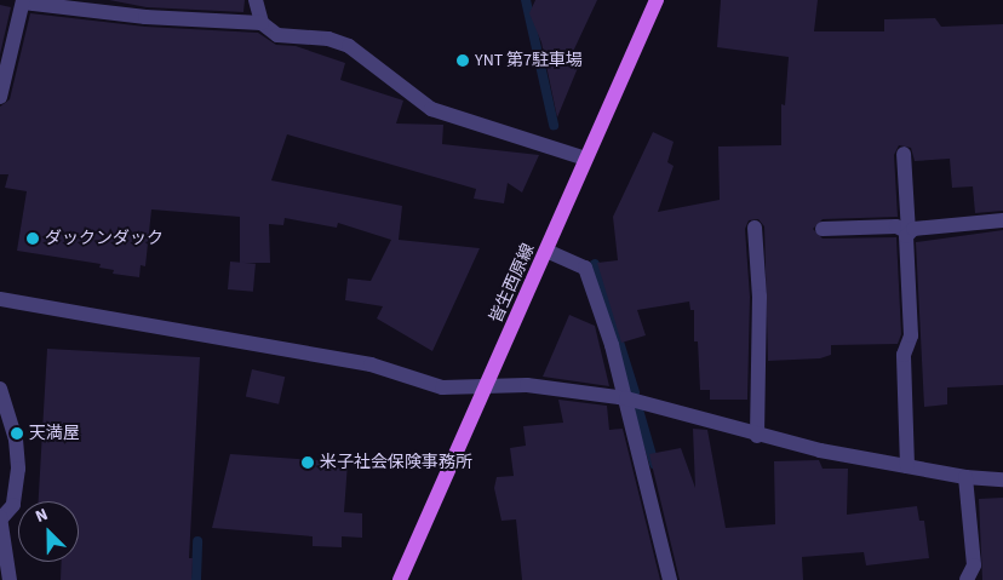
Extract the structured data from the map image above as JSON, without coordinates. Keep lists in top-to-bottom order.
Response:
{
  "streets": {
    "main road": ["皆生西原線"]
  },
  "places": [
    "YNT 第7駐車場",
    "ダックンダック",
    "天満屋",
    "米子社会保険事務所"
  ],
  "north": "top left"
}
